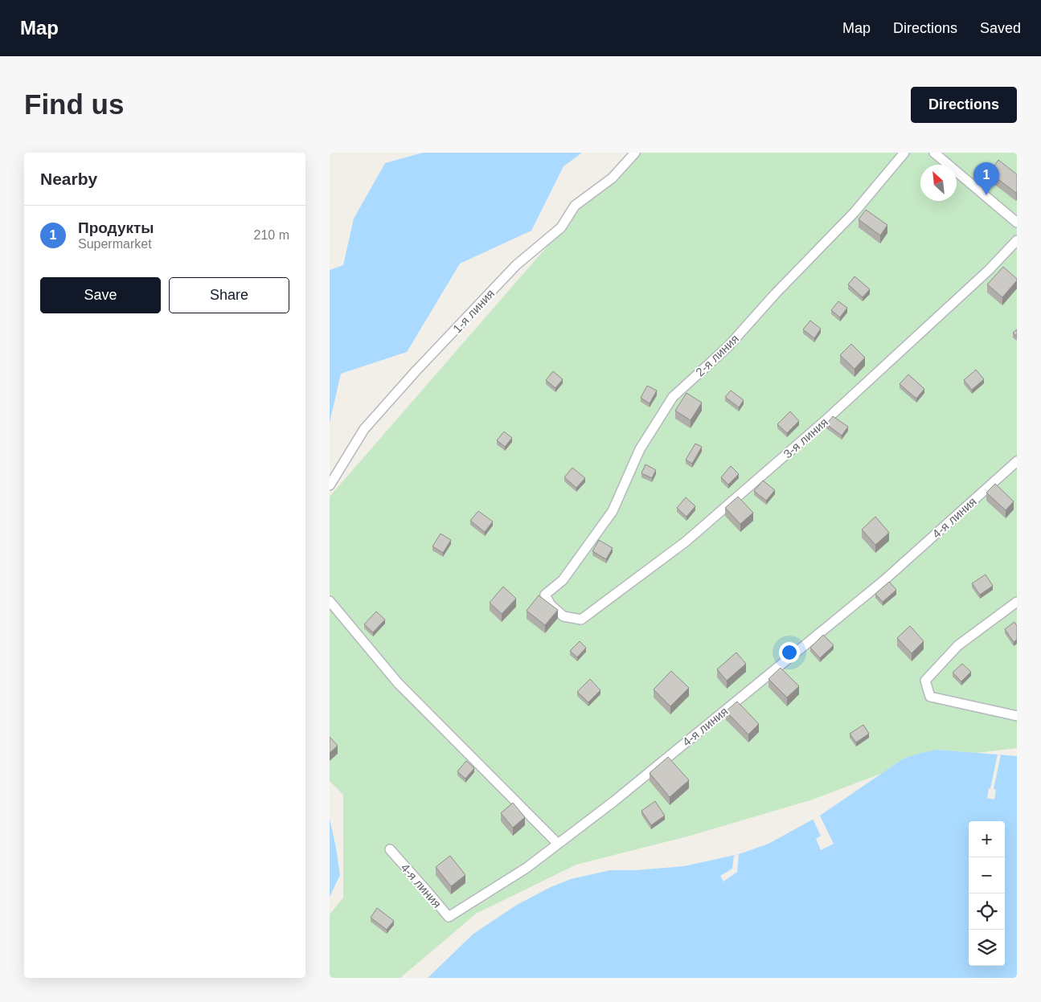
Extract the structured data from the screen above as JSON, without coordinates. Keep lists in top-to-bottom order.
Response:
{
  "streets": {
    "lane": [
      "1-я линия",
      "2-я линия",
      "3-я линия",
      "4-я линия"
    ]
  },
  "crossings": [
    ["2-я линия", "3-я линия"]
  ],
  "north": "top left",
  "page": {
    "header": "Map",
    "nav": ["Map", "Directions", "Saved"],
    "buttons": [
      "Directions",
      ["Save", "Share"]
    ],
    "title": "Find us",
    "heading": "Nearby",
    "pins": "1",
    "list": [
      {
        "mark": "1",
        "name": "Продукты",
        "note": "Supermarket",
        "value": "210 m"
      }
    ],
    "map_buttons": ["+", "−"]
  }
}
